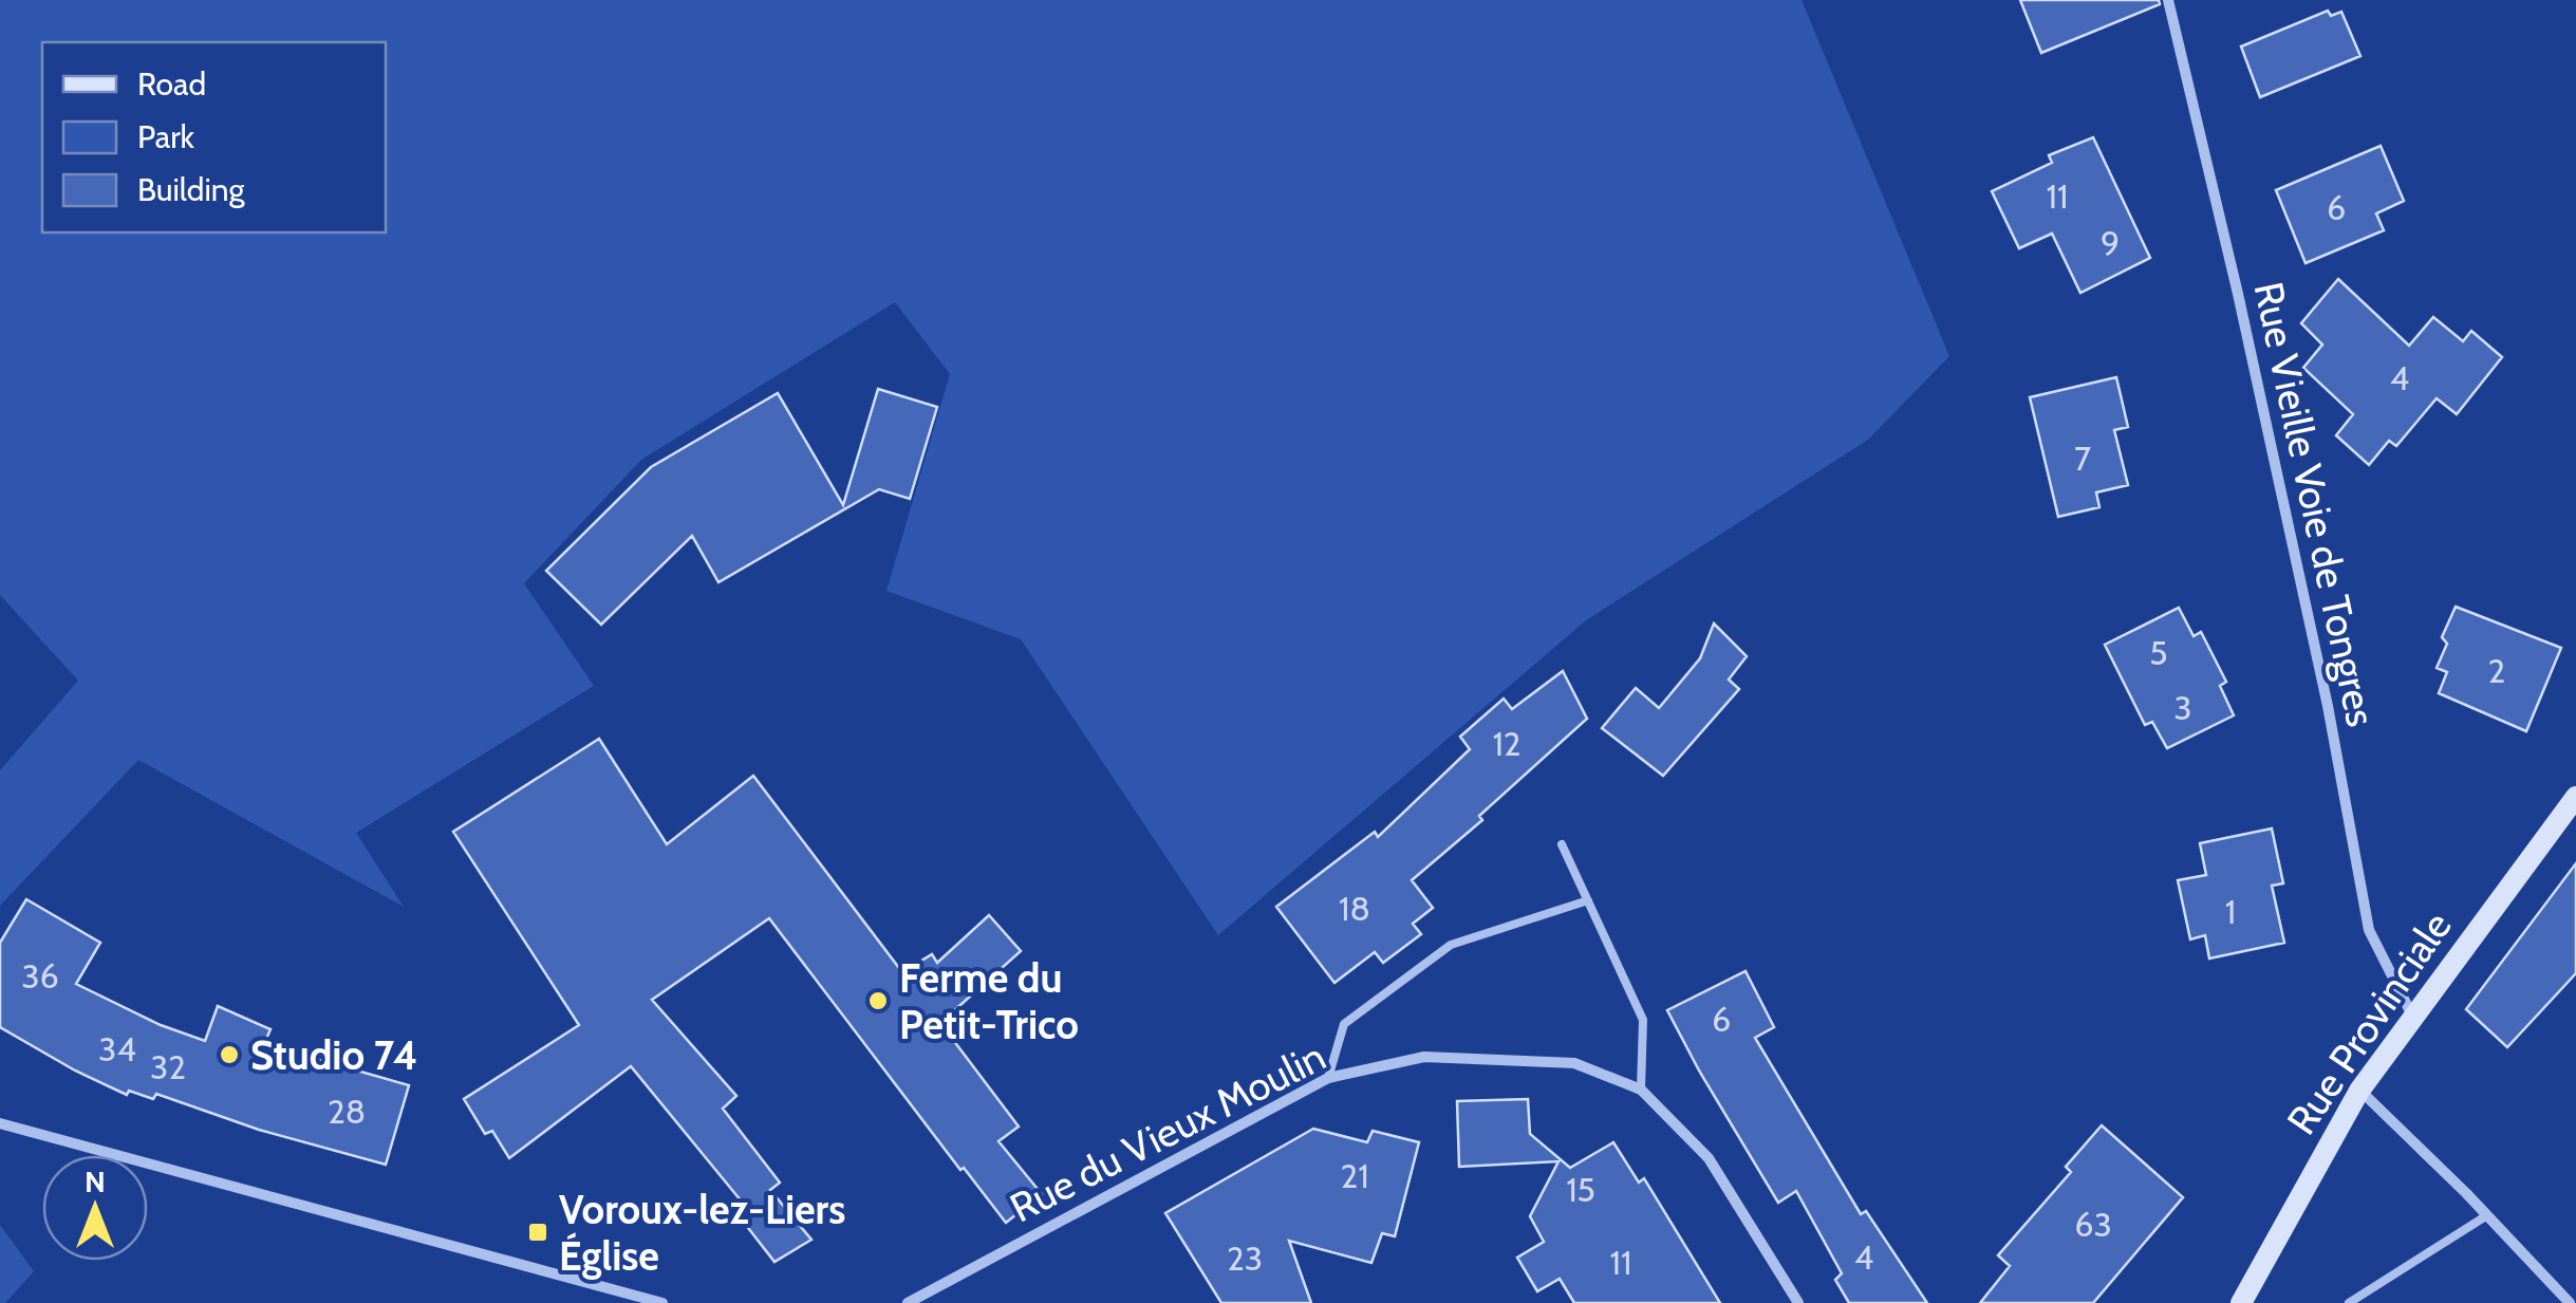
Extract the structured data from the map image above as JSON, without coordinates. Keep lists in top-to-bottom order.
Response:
{
  "streets": {
    "main road": ["Rue Provinciale"],
    "street": ["Rue Vieille Voie de Tongres", "Rue du Vieux Moulin"]
  },
  "crossings": [
    ["Rue Vieille Voie de Tongres", "Rue Provinciale"]
  ],
  "places": {
    "other": ["Ferme du Petit-Trico", "Studio 74"],
    "transit": ["Voroux-lez-Liers Église"]
  },
  "house_numbers": [
    "11",
    "6",
    "9",
    "4",
    "7",
    "5",
    "2",
    "3",
    "12",
    "18",
    "1",
    "36",
    "6",
    "34",
    "32",
    "28",
    "21",
    "15",
    "63",
    "4",
    "23",
    "11"
  ],
  "legend": ["Road", "Park", "Building"],
  "north": "top"
}
